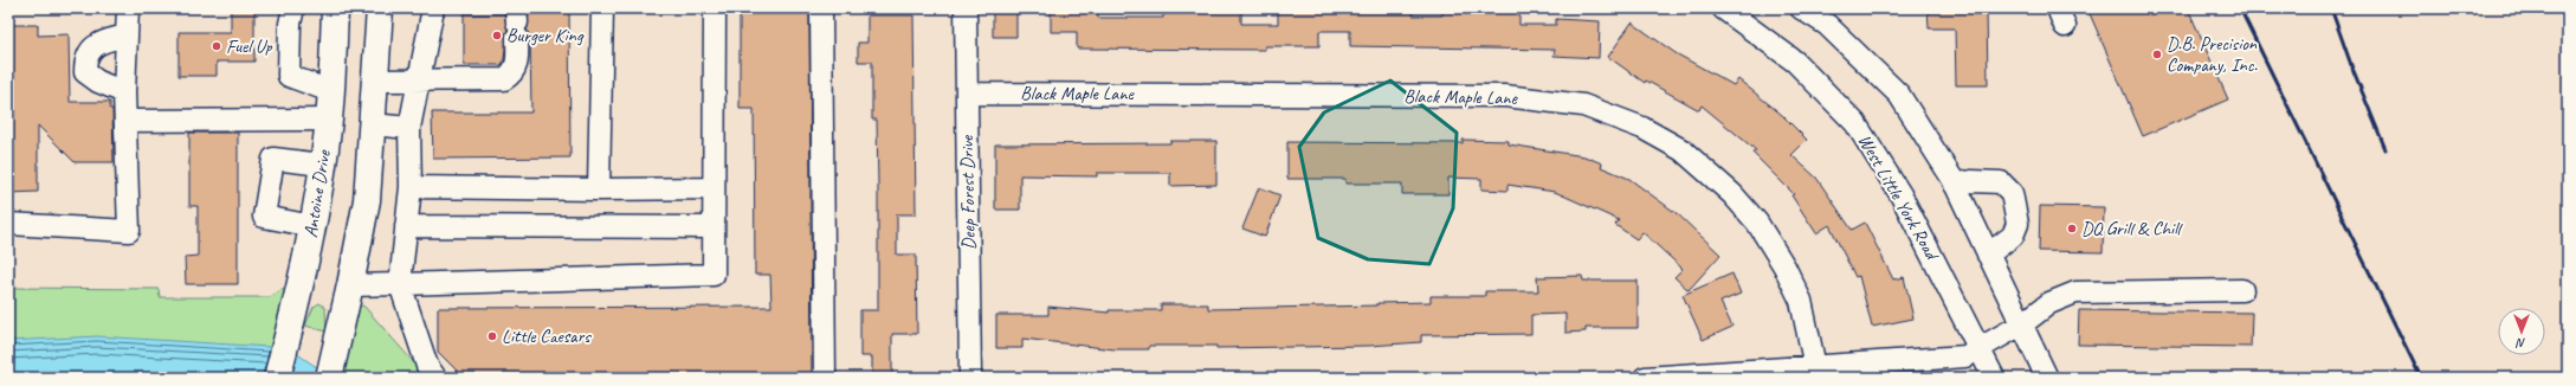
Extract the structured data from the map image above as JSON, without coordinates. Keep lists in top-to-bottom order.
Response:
{
  "streets": {
    "main road": ["Antoine Drive"],
    "street": ["Black Maple Lane", "Deep Forest Drive", "West Little York Road"]
  },
  "crossings": [
    ["Black Maple Lane", "Deep Forest Drive"]
  ],
  "places": [
    "Burger King",
    "Fuel Up",
    "D.B. Precision Company, Inc.",
    "DQ Grill & Chill",
    "Little Caesars"
  ],
  "north": "bottom"
}
